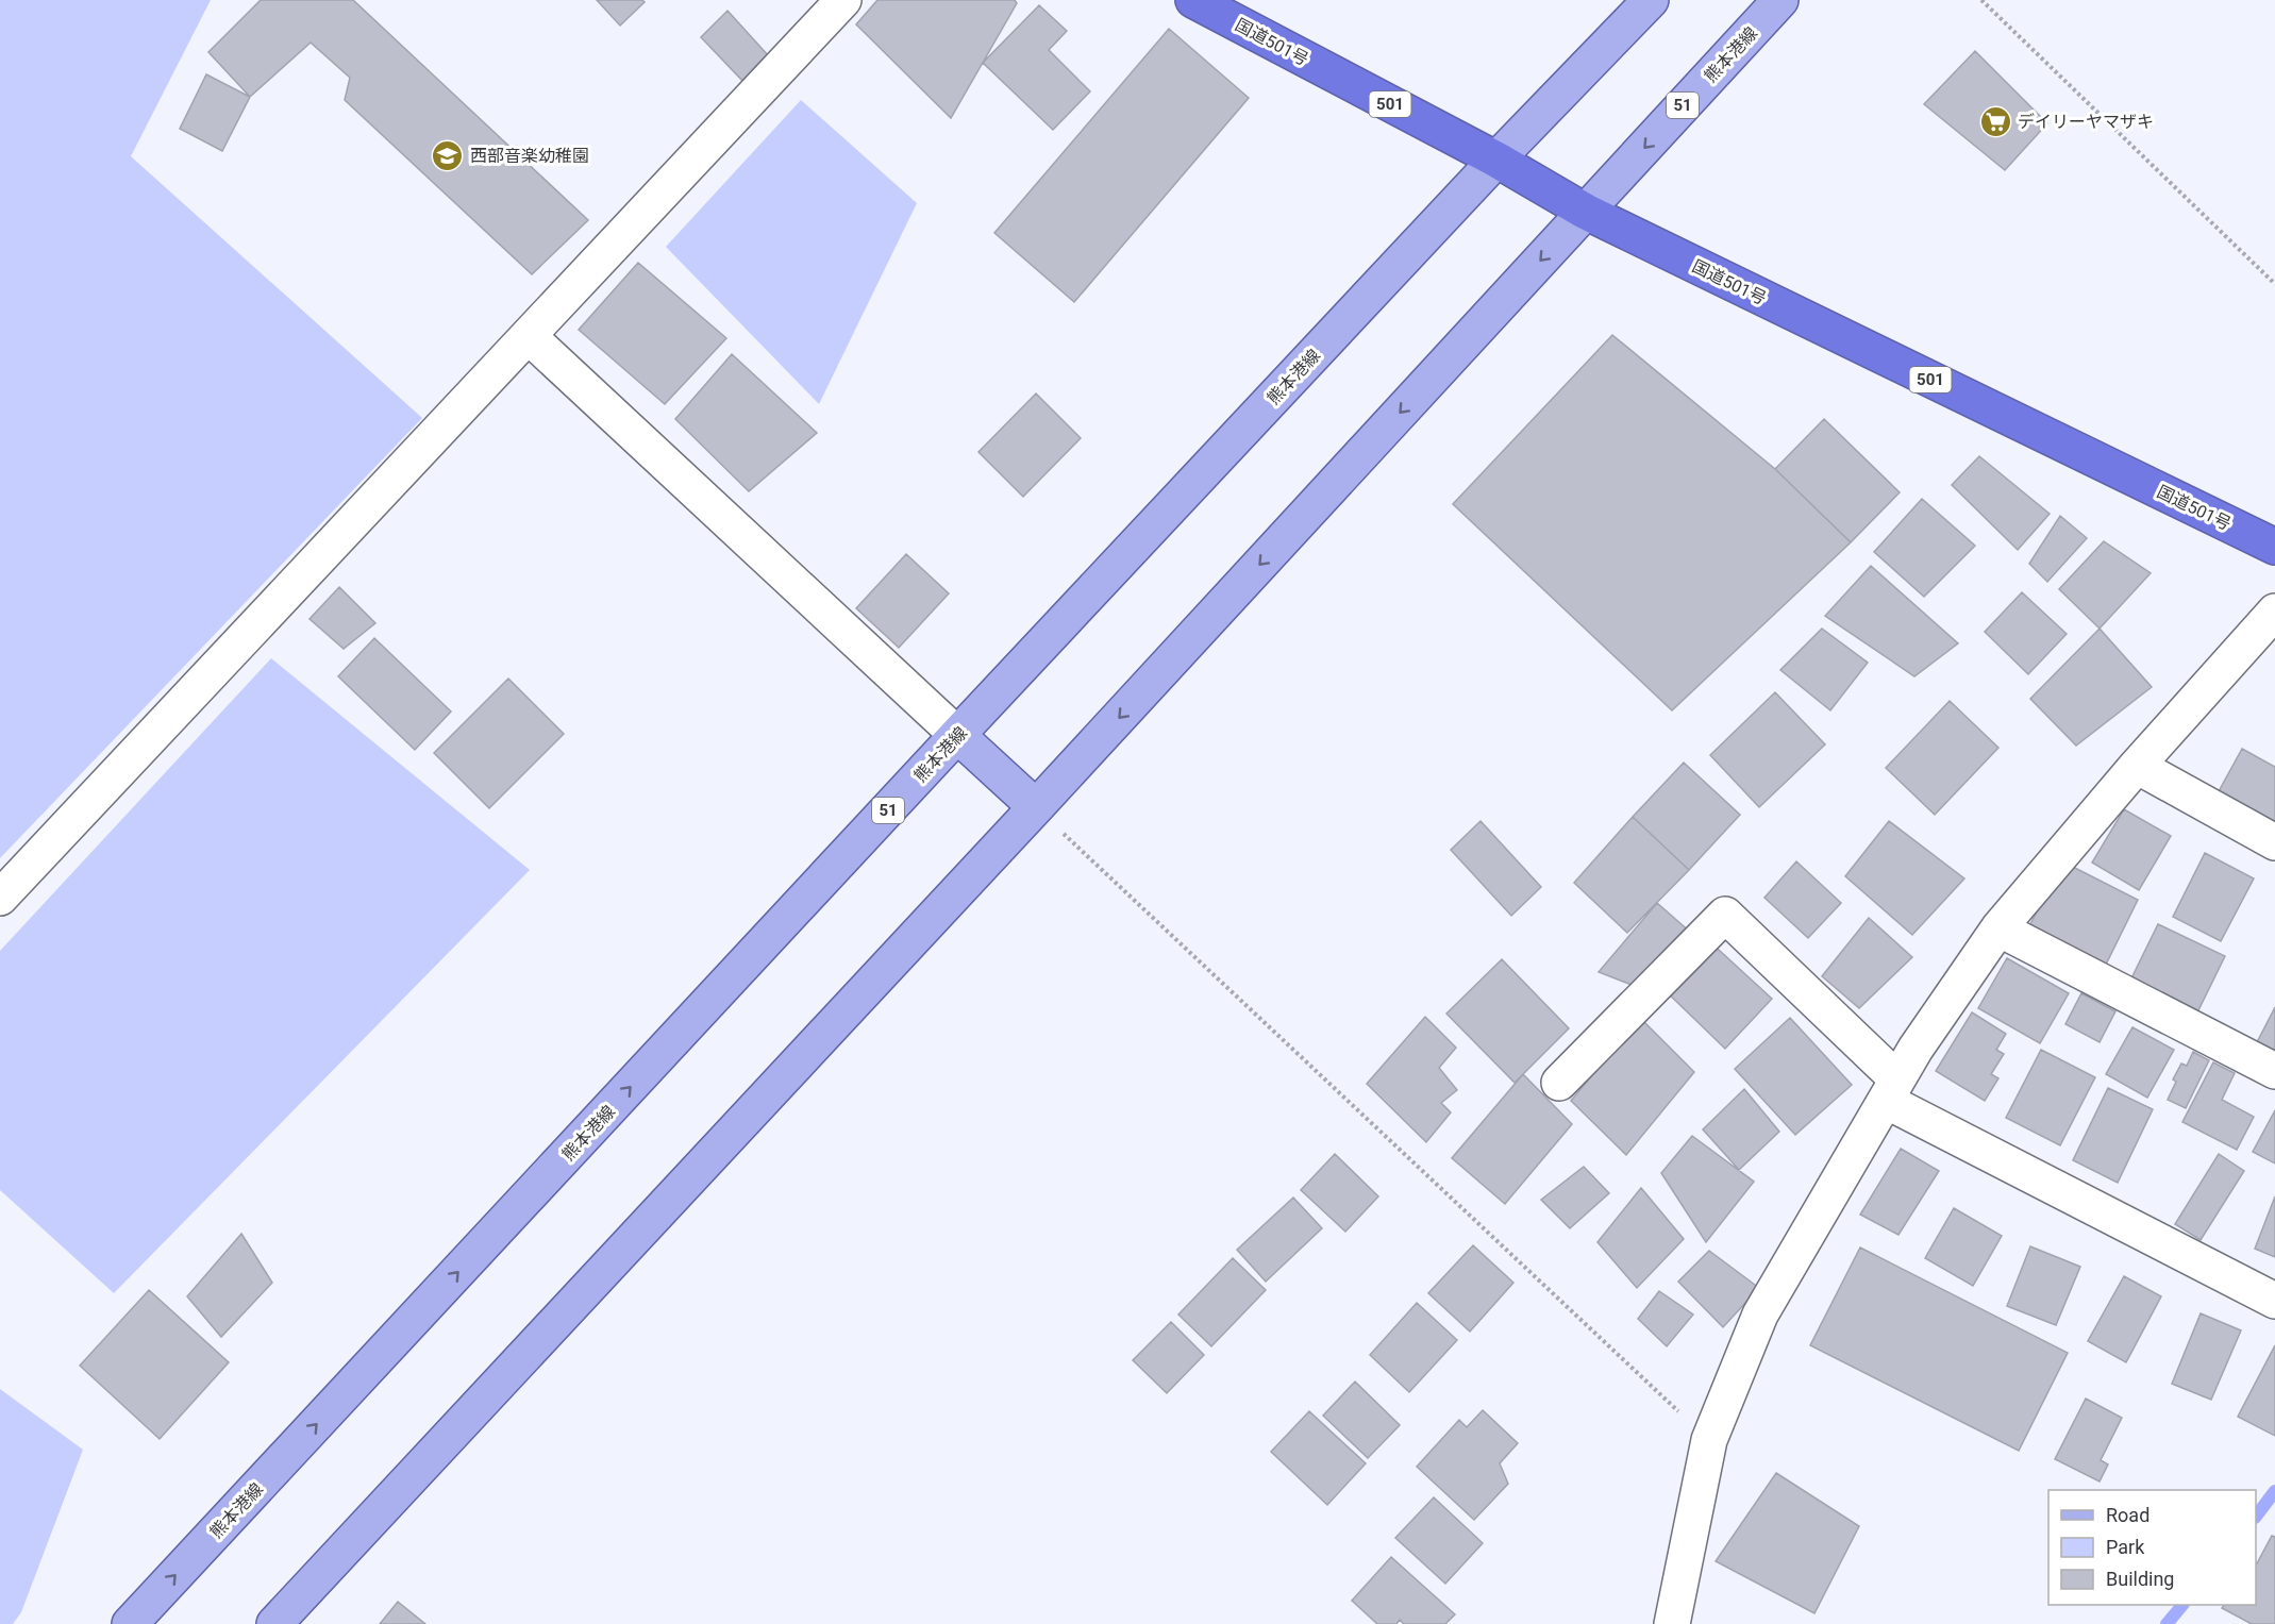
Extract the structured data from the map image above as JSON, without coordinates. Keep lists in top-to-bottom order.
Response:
{
  "streets": {
    "highway": ["国道501号", "501"],
    "main road": ["熊本港線", "51"]
  },
  "crossings": [
    ["国道501号", "熊本港線"]
  ],
  "places": {
    "supermarket": ["デイリーヤマザキ"],
    "school or university": ["西部音楽幼稚園"]
  },
  "legend": ["Road", "Park", "Building"]
}
